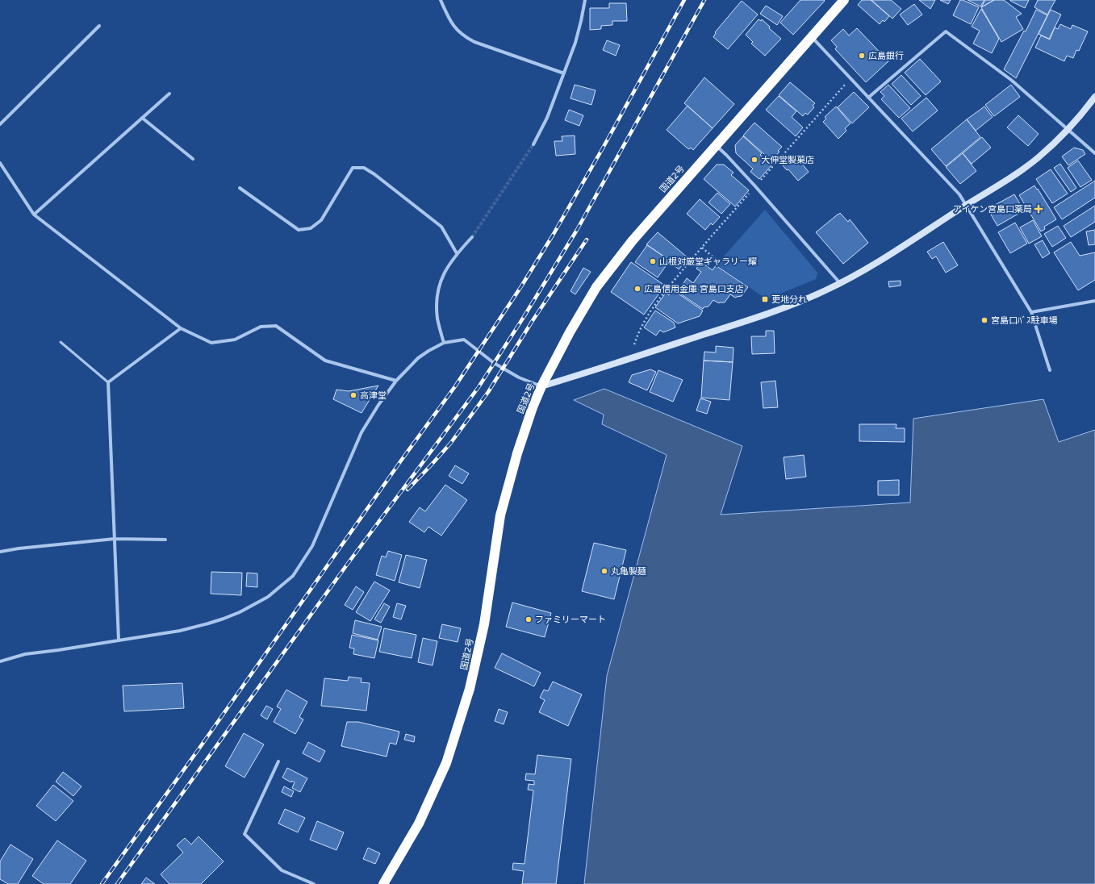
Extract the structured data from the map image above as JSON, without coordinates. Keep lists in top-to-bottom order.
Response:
{
  "streets": {
    "highway": ["国道2号"]
  },
  "places": {
    "other": [
      "広島銀行",
      "大伸堂製菓店",
      "山根対厳堂ギャラリー耀",
      "広島信用金庫 宮島口支店",
      "宮島口ﾊﾞｽ駐車場",
      "高津堂",
      "丸亀製麺",
      "ファミリーマート"
    ],
    "health": ["アイケン宮島口薬局"],
    "transit": ["更地分れ"]
  }
}
